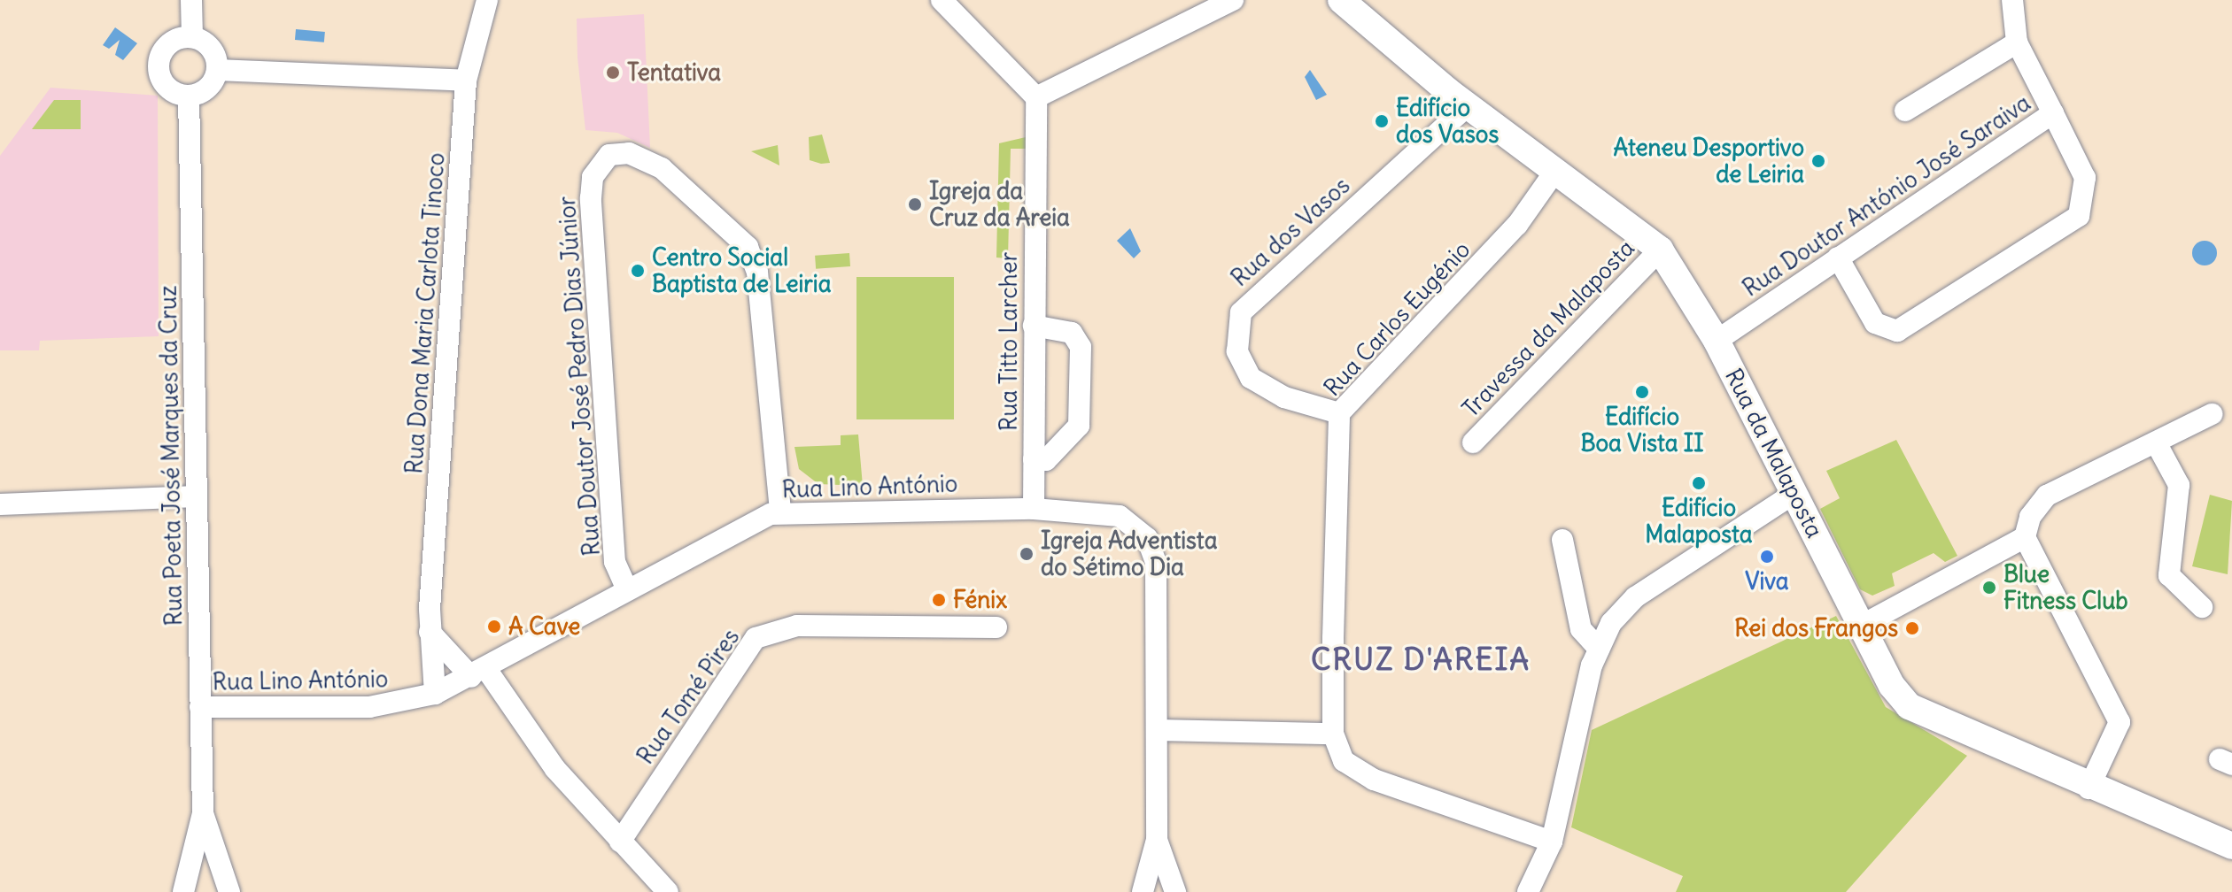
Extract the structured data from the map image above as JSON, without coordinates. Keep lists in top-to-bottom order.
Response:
{
  "streets": {
    "street": [
      "Rua Doutor António José Saraiva",
      "Rua dos Vasos",
      "Rua Dona Maria Carlota Tinoco",
      "Rua Carlos Eugénio",
      "Travessa da Malaposta",
      "Rua Titto Larcher",
      "Rua Doutor José Pedro Dias Júnior",
      "Rua da Malaposta",
      "Rua Poeta José Marques da Cruz",
      "Rua Lino António",
      "Rua Tomé Pires"
    ]
  },
  "crossings": [
    ["Rua Doutor António José Saraiva", "Rua da Malaposta"],
    ["Rua dos Vasos", "Rua Carlos Eugénio"],
    ["Rua dos Vasos", "Rua da Malaposta"],
    ["Rua Dona Maria Carlota Tinoco", "Rua Lino António"],
    ["Rua Carlos Eugénio", "Rua da Malaposta"],
    ["Travessa da Malaposta", "Rua da Malaposta"],
    ["Rua Titto Larcher", "Rua Lino António"],
    ["Rua Doutor José Pedro Dias Júnior", "Rua Lino António"],
    ["Rua Poeta José Marques da Cruz", "Rua Lino António"]
  ],
  "districts": ["CRUZ D'AREIA"],
  "places": [
    "Tentativa",
    "Edifício dos Vasos",
    "Ateneu Desportivo de Leiria",
    "Igreja da Cruz da Areia",
    "Centro Social Baptista de Leiria",
    "Edifício Boa Vista II",
    "Edifício Malaposta",
    "Igreja Adventista do Sétimo Dia",
    "Viva",
    "Blue Fitness Club",
    "Fénix",
    "A Cave",
    "Rei dos Frangos"
  ]
}
